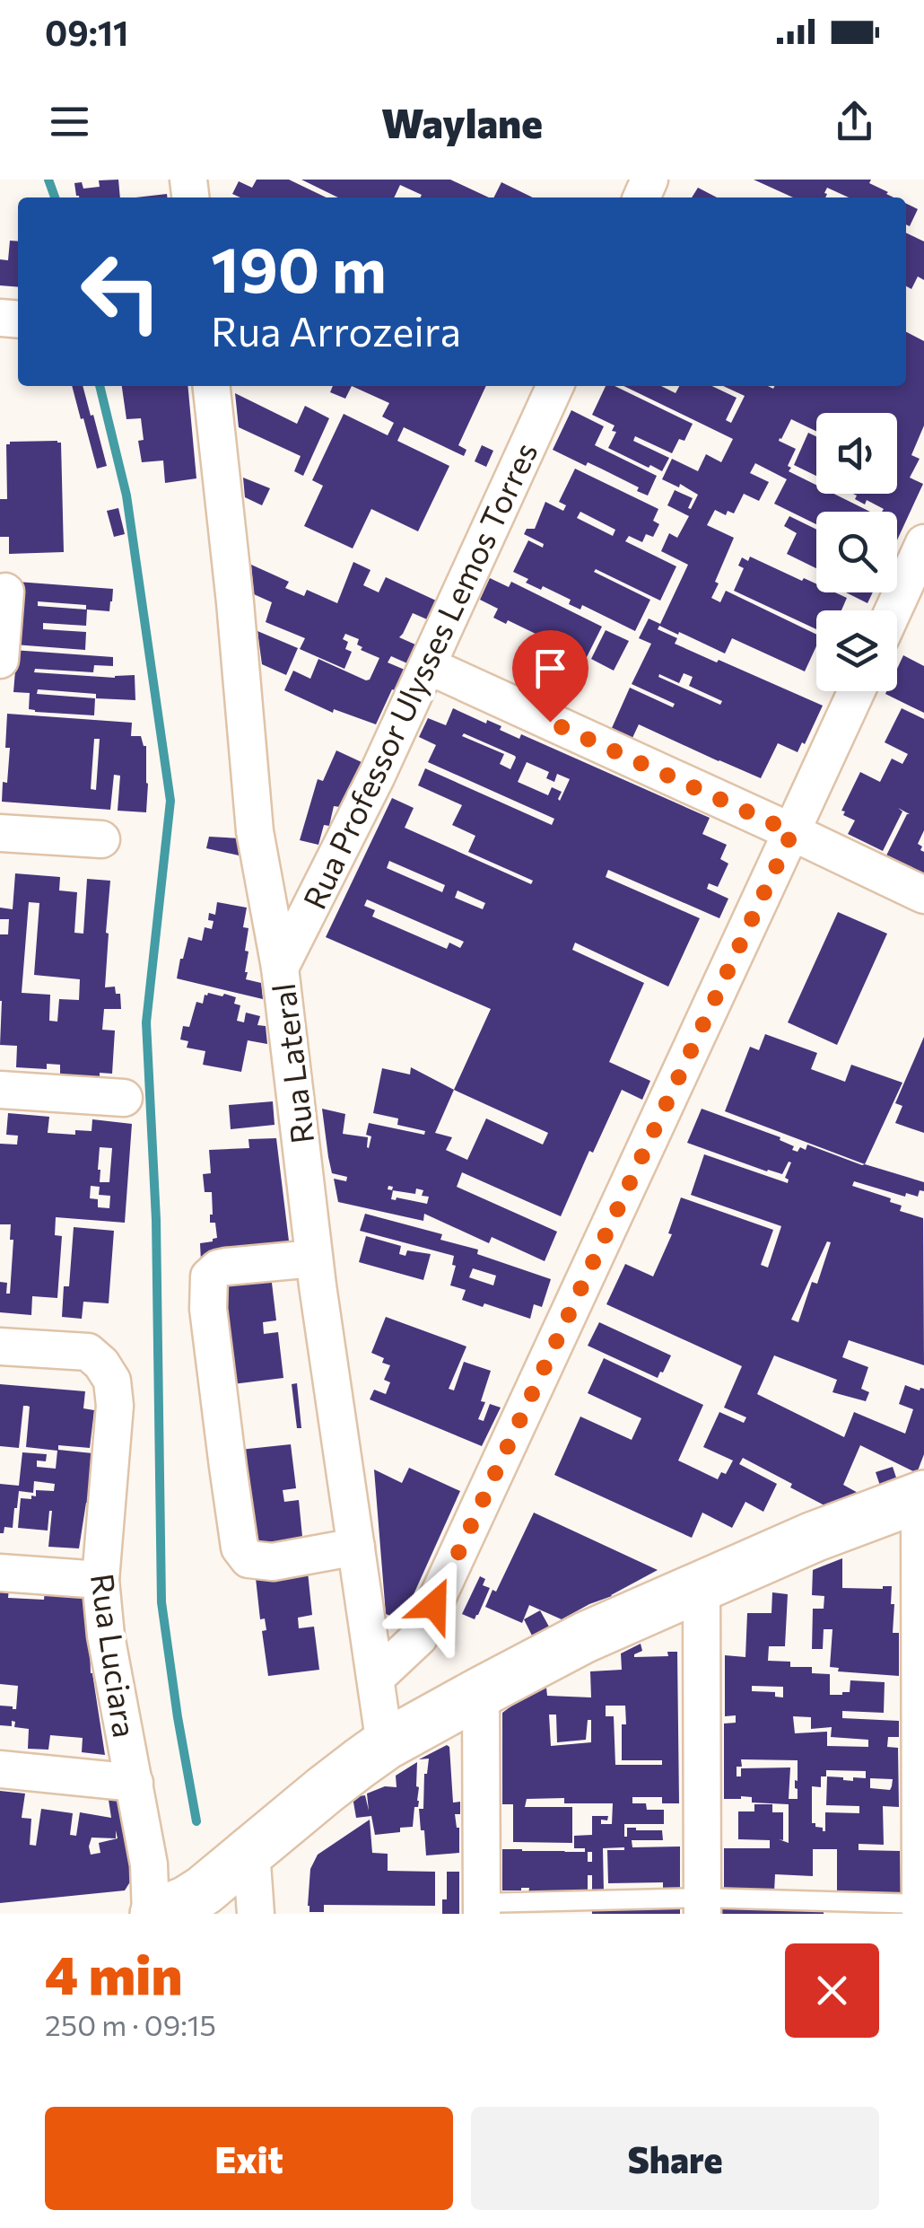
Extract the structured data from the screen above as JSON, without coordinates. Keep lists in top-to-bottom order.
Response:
{
  "streets": {
    "street": ["Rua Professor Ulysses Lemos Torres", "Rua Lateral", "Rua Luciara"]
  },
  "crossings": [
    ["Rua Professor Ulysses Lemos Torres", "Rua Lateral"]
  ],
  "page": {
    "status": "09:11",
    "header": "Waylane",
    "turn": ["190 m", "Rua Arrozeira"],
    "heading": ["4 min", "250 m · 09:15"],
    "buttons": ["Exit", "Share"]
  }
}
